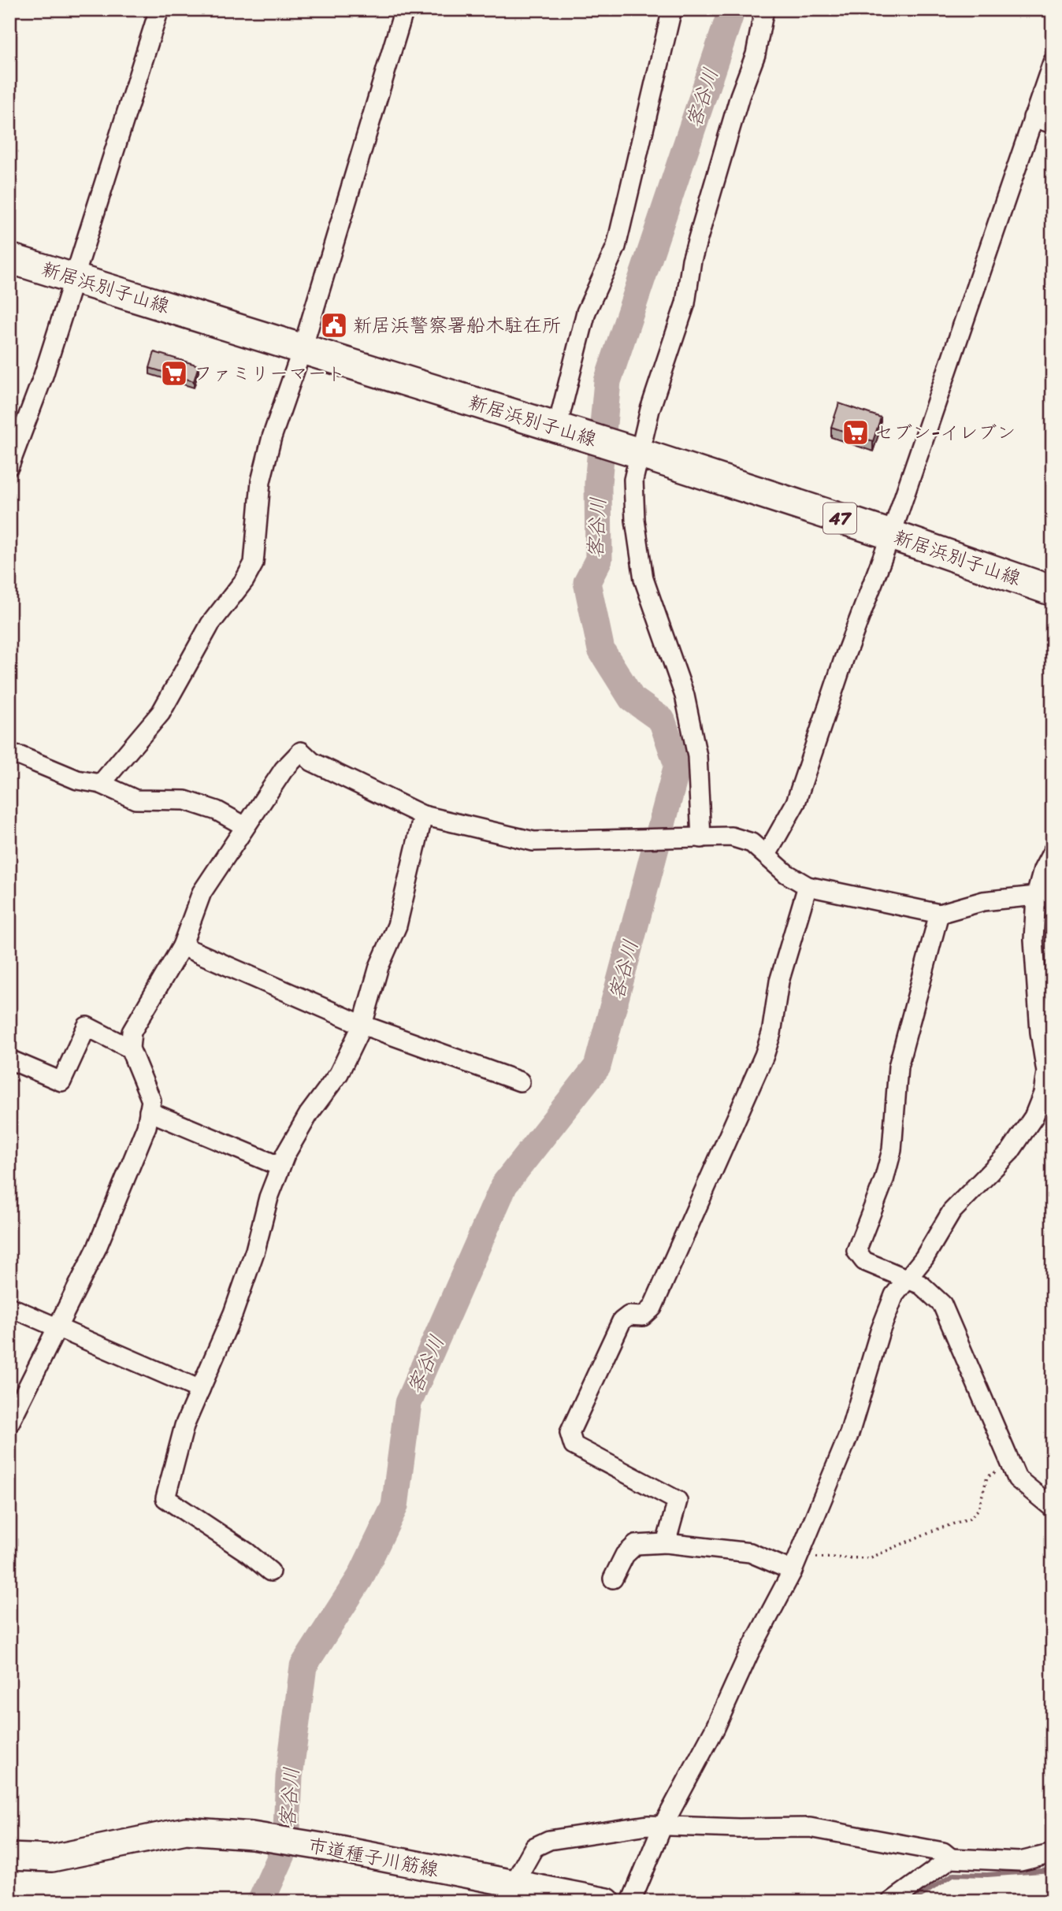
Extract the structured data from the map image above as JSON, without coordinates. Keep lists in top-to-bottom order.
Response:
{
  "streets": {
    "main road": ["新居浜別子山線", "47"],
    "street": ["市道種子川筋線"]
  },
  "water": ["客谷川"],
  "places": {
    "public building": ["新居浜警察署船木駐在所"],
    "supermarket": ["ファミリーマート", "セブン-イレブン"]
  }
}
